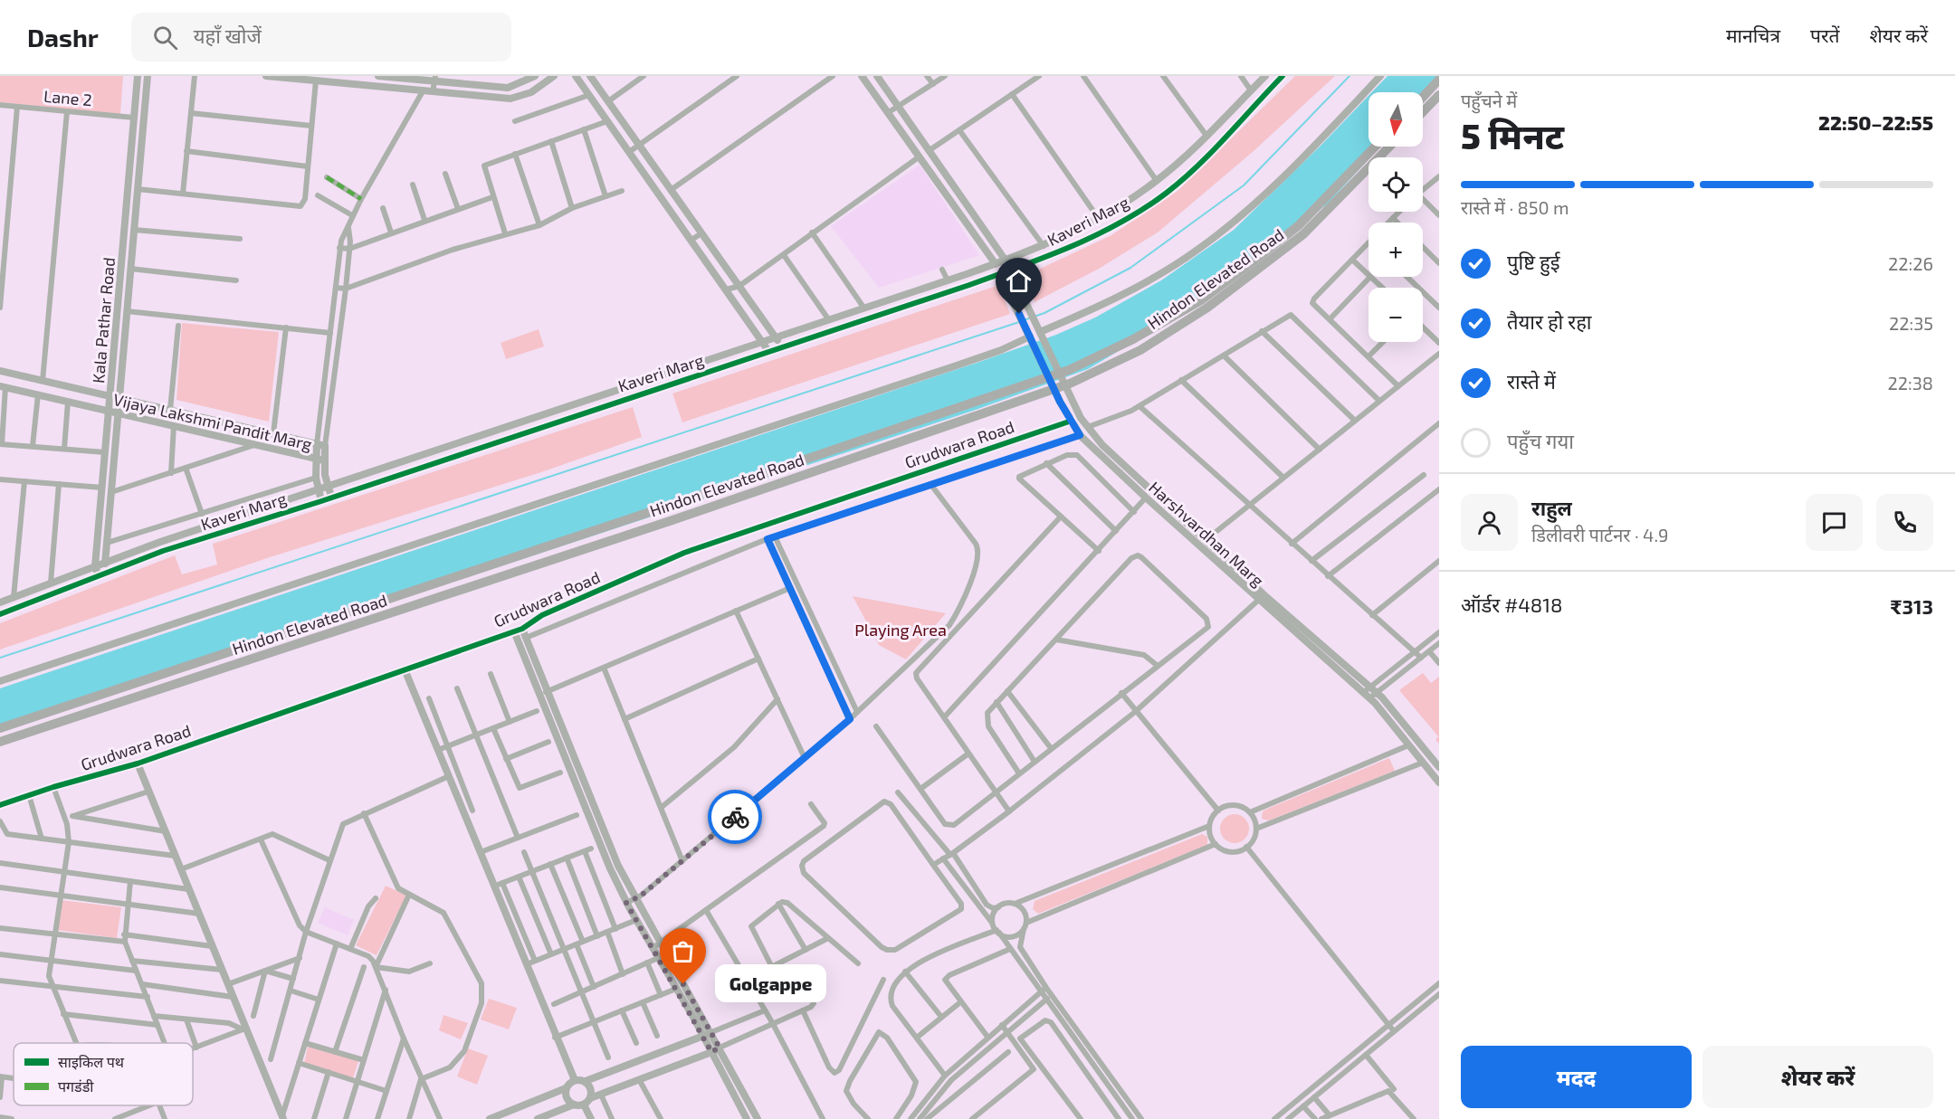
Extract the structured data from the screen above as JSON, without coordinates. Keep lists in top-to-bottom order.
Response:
{
  "streets": {
    "highway": ["Hindon Elevated Road"],
    "street": [
      "Lane 2",
      "Kaveri Marg",
      "Kala Pathar Road",
      "Vijaya Lakshmi Pandit Marg",
      "Grudwara Road",
      "Harshvardhan Marg"
    ]
  },
  "crossings": [
    ["Lane 2", "Kala Pathar Road"],
    ["Kaveri Marg", "Kala Pathar Road"],
    ["Kaveri Marg", "Harshvardhan Marg"],
    ["Kala Pathar Road", "Vijaya Lakshmi Pandit Marg"],
    ["Grudwara Road", "Harshvardhan Marg"]
  ],
  "parks": ["Playing Area"],
  "places": ["Golgappe"],
  "legend": ["साइकिल पथ", "पगडंडी"],
  "north": "bottom",
  "page": {
    "header": "Dashr",
    "search": "यहाँ खोजें",
    "nav": ["मानचित्र", "परतें", "शेयर करें"],
    "heading": ["5 मिनट", "पहुँचने में", "22:50–22:55"],
    "panel": [
      "राहुल",
      "डिलीवरी पार्टनर · 4.9",
      "ऑर्डर #4818",
      "₹313"
    ],
    "map_buttons": ["+", "−"],
    "bar": "रास्ते में · 850 m",
    "list": [
      ["पुष्टि हुई", "22:26"],
      ["तैयार हो रहा", "22:35"],
      ["रास्ते में", "22:38"],
      "पहुँच गया"
    ],
    "bubble": "Golgappe",
    "buttons": ["मदद", "शेयर करें"]
  }
}
